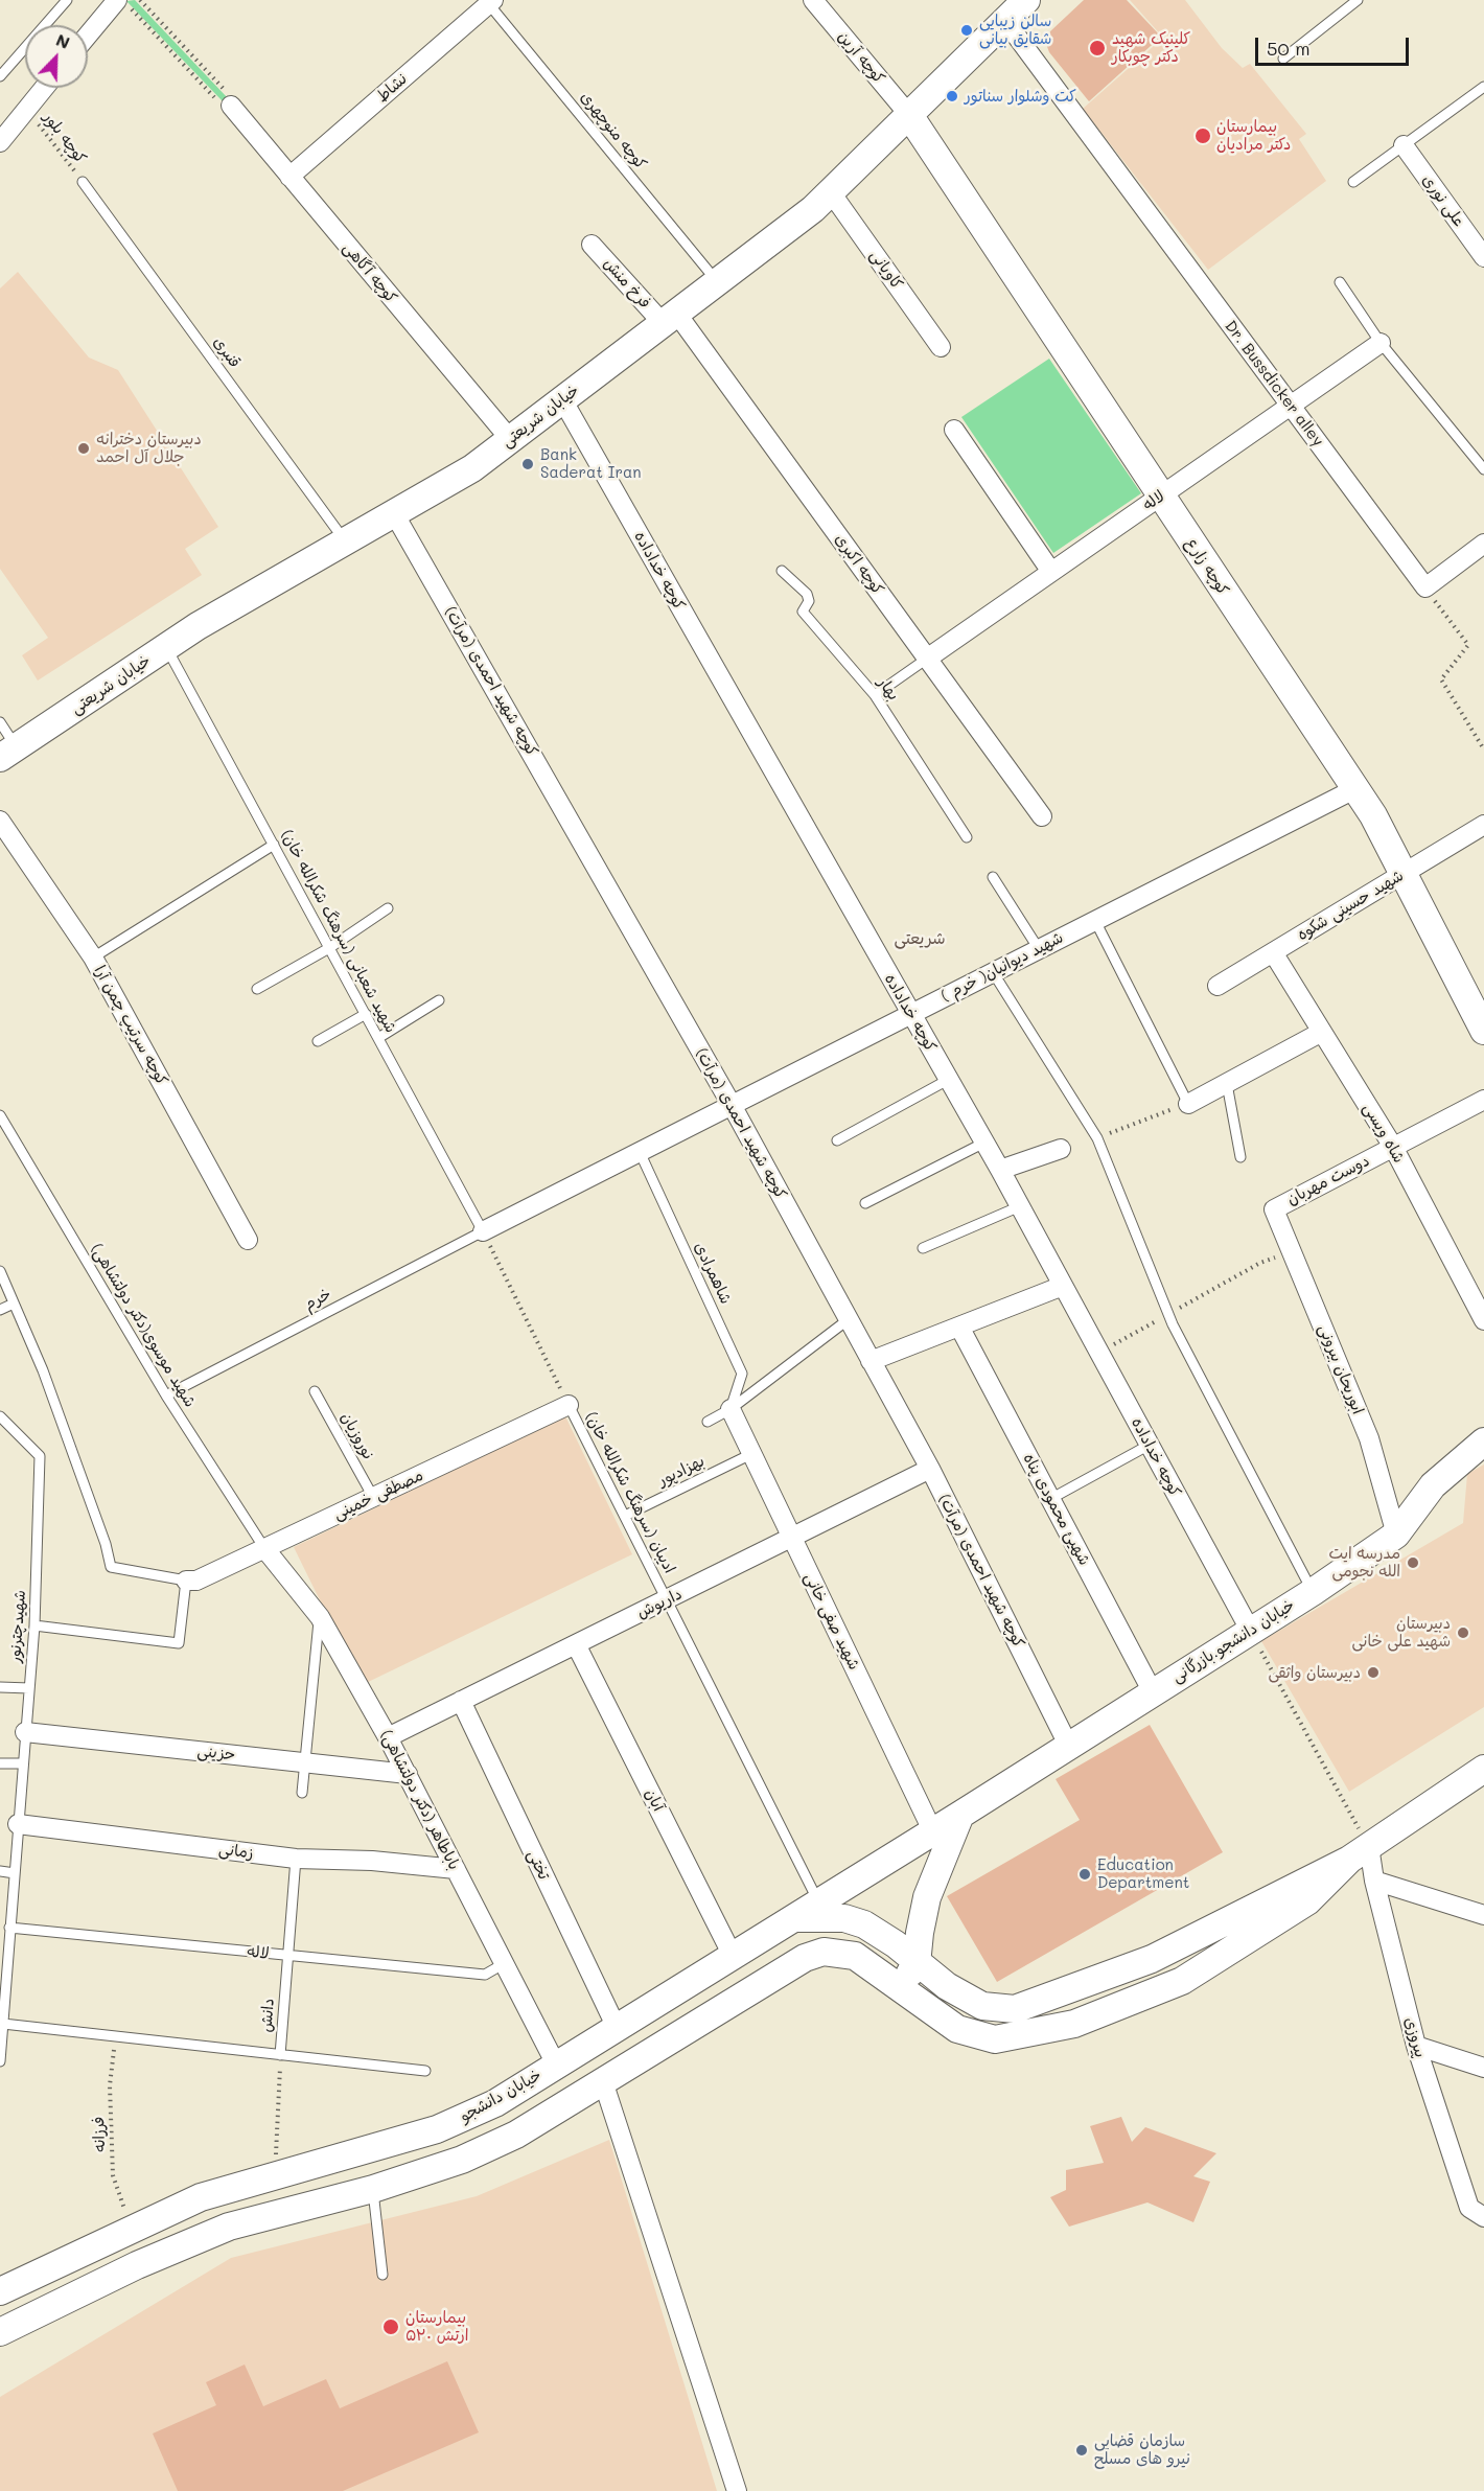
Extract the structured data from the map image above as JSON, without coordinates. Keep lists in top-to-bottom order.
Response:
{
  "streets": {
    "main road": [
      "خیابان شریعتی",
      "کوچه زارع",
      "خیابان دانشجو.بازرگانی",
      "خیابان دانشجو"
    ],
    "street": [
      "کوچه آرین",
      "نشاط",
      "علی نوری",
      "کاویانی",
      "کوچه آگاهی",
      "فرخ منش",
      "Dr. Bussdicker alley",
      "لاله",
      "کوچه اکبری",
      "کوچه خداداده",
      "کوچه شهید احمدی (مرآت)",
      "شهید حسینی شکوه",
      "شهید دیوانیان( خرم )",
      "کوچه سرتیپ چمن آرا",
      "شاه ویسی",
      "دوست مهربان",
      "ابوریحان بیرونی",
      "مصطفی خمینی",
      "شهیئ محمودی پناه",
      "داریوش",
      "شهید صفی خانی",
      "حزینی",
      "باباطاهر (دکتر دولتشاهی)",
      "آبان",
      "زمانی",
      "تختی",
      "پیروزی"
    ],
    "lane": [
      "کوچه منوچهری",
      "قنبری",
      "بهار",
      "شهید شعبانی (سرهنگ شکرالله خان)",
      "شاهمرادی",
      "خرم",
      "شهید موسوی(دکتر دولتشاهی)",
      "نوروزیان",
      "بهزادپور",
      "ادیبان (سرهنگ شکرالله خان)",
      "شهیدچترنور",
      "دانش"
    ],
    "path": ["کوچه بلور", "فرزانه"]
  },
  "crossings": [
    ["کوچه آرین", "خیابان شریعتی"],
    ["کوچه آرین", "کوچه زارع"],
    ["نشاط", "کوچه منوچهری"],
    ["نشاط", "کوچه آگاهی"],
    ["کوچه منوچهری", "خیابان شریعتی"],
    ["کوچه بلور", "قنبری"],
    ["کاویانی", "خیابان شریعتی"],
    ["کوچه آگاهی", "خیابان شریعتی"],
    ["فرخ منش", "خیابان شریعتی"],
    ["فرخ منش", "کوچه اکبری"],
    ["قنبری", "خیابان شریعتی"],
    ["Dr. Bussdicker alley", "خیابان شریعتی"],
    ["Dr. Bussdicker alley", "لاله"],
    ["خیابان شریعتی", "کوچه اکبری"],
    ["خیابان شریعتی", "کوچه زارع"],
    ["خیابان شریعتی", "کوچه خداداده"],
    ["خیابان شریعتی", "کوچه شهید احمدی (مرآت)"],
    ["خیابان شریعتی", "شهید شعبانی (سرهنگ شکرالله خان)"],
    ["لاله", "کوچه اکبری"],
    ["لاله", "کوچه زارع"],
    ["لاله", "شهیدچترنور"],
    ["لاله", "باباطاهر (دکتر دولتشاهی)"],
    ["لاله", "دانش"],
    ["کوچه زارع", "شهید حسینی شکوه"],
    ["کوچه زارع", "شهید دیوانیان( خرم )"],
    ["کوچه خداداده", "شهید دیوانیان( خرم )"],
    ["کوچه خداداده", "خیابان دانشجو.بازرگانی"],
    ["کوچه شهید احمدی (مرآت)", "شهید دیوانیان( خرم )"],
    ["کوچه شهید احمدی (مرآت)", "داریوش"],
    ["کوچه شهید احمدی (مرآت)", "خیابان دانشجو.بازرگانی"],
    ["شهید حسینی شکوه", "شاه ویسی"],
    ["شهید شعبانی (سرهنگ شکرالله خان)", "شهید دیوانیان( خرم )"],
    ["شهید شعبانی (سرهنگ شکرالله خان)", "خرم"],
    ["شهید شعبانی (سرهنگ شکرالله خان)", "ادیبان (سرهنگ شکرالله خان)"],
    ["شهید دیوانیان( خرم )", "شاهمرادی"],
    ["شهید دیوانیان( خرم )", "خرم"],
    ["شهید دیوانیان( خرم )", "ادیبان (سرهنگ شکرالله خان)"],
    ["شاه ویسی", "دوست مهربان"],
    ["دوست مهربان", "ابوریحان بیرونی"],
    ["شاهمرادی", "شهید صفی خانی"],
    ["خرم", "شهید موسوی(دکتر دولتشاهی)"],
    ["خرم", "ادیبان (سرهنگ شکرالله خان)"],
    ["شهید موسوی(دکتر دولتشاهی)", "مصطفی خمینی"],
    ["شهید موسوی(دکتر دولتشاهی)", "باباطاهر (دکتر دولتشاهی)"],
    ["ابوریحان بیرونی", "خیابان دانشجو.بازرگانی"],
    ["نوروزیان", "مصطفی خمینی"],
    ["بهزادپور", "ادیبان (سرهنگ شکرالله خان)"],
    ["بهزادپور", "شهید صفی خانی"],
    ["ادیبان (سرهنگ شکرالله خان)", "مصطفی خمینی"],
    ["ادیبان (سرهنگ شکرالله خان)", "داریوش"],
    ["ادیبان (سرهنگ شکرالله خان)", "خیابان دانشجو"],
    ["مصطفی خمینی", "باباطاهر (دکتر دولتشاهی)"],
    ["شهیئ محمودی پناه", "خیابان دانشجو.بازرگانی"],
    ["داریوش", "شهید صفی خانی"],
    ["داریوش", "باباطاهر (دکتر دولتشاهی)"],
    ["داریوش", "آبان"],
    ["داریوش", "تختی"],
    ["شهید صفی خانی", "خیابان دانشجو"],
    ["شهیدچترنور", "حزینی"],
    ["شهیدچترنور", "زمانی"],
    ["خیابان دانشجو.بازرگانی", "خیابان دانشجو"],
    ["حزینی", "باباطاهر (دکتر دولتشاهی)"],
    ["باباطاهر (دکتر دولتشاهی)", "زمانی"],
    ["باباطاهر (دکتر دولتشاهی)", "خیابان دانشجو"],
    ["آبان", "خیابان دانشجو"],
    ["زمانی", "دانش"],
    ["تختی", "خیابان دانشجو"],
    ["دانش", "خیابان دانشجو"],
    ["خیابان دانشجو", "فرزانه"]
  ],
  "districts": ["شریعتی"],
  "places": [
    "سالن زیبایی شقایق بیانی",
    "کلینیک شهید دکتر چوبکار",
    "کت وشلوار سناتور",
    "بیمارستان دکتر مرادیان",
    "دبیرستان دخترانه جلال آل احمد",
    "Bank Saderat Iran",
    "مدرسه ایت الله نجومی",
    "دبیرستان شهید علی خانی",
    "دبیرستان واثقی",
    "Education Department",
    "بیمارستان ۵۲۰ ارتش",
    "سازمان قضایی نیرو های مسلح"
  ],
  "scale_bar": "50 m",
  "north": "top right"
}
